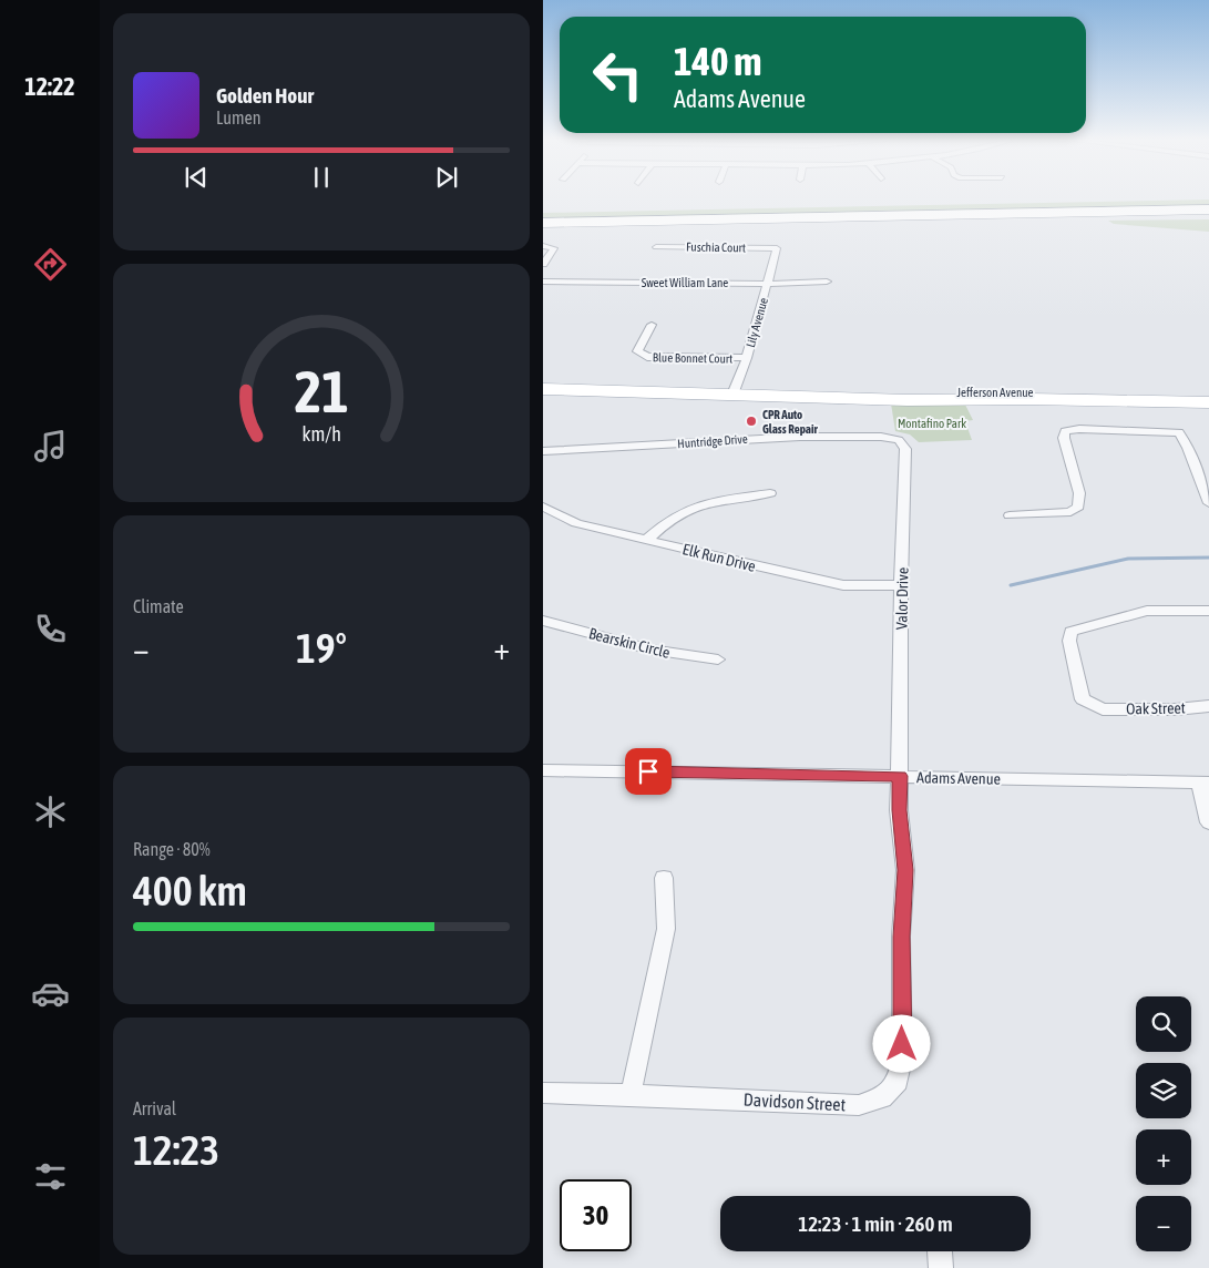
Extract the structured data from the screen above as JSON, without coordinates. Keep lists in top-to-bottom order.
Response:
{
  "streets": {
    "main road": ["Jefferson Avenue"],
    "street": [
      "Fuschia Court",
      "Sweet William Lane",
      "Lily Avenue",
      "Blue Bonnet Court",
      "Huntridge Drive",
      "Elk Run Drive",
      "Valor Drive",
      "Bearskin Circle",
      "Oak Street",
      "Adams Avenue",
      "Davidson Street"
    ]
  },
  "crossings": [
    ["Fuschia Court", "Lily Avenue"],
    ["Sweet William Lane", "Lily Avenue"],
    ["Lily Avenue", "Blue Bonnet Court"],
    ["Lily Avenue", "Jefferson Avenue"],
    ["Huntridge Drive", "Valor Drive"],
    ["Elk Run Drive", "Valor Drive"],
    ["Valor Drive", "Adams Avenue"],
    ["Valor Drive", "Davidson Street"],
    ["Adams Avenue", "Davidson Street"]
  ],
  "parks": ["Montafino Park"],
  "places": ["CPR Auto Glass Repair"],
  "page": {
    "tabs": "12:22",
    "turn": ["140 m", "Adams Avenue"],
    "song": ["Golden Hour", "Lumen"],
    "tile": [
      "Climate",
      ["Range · 80%", "400 km"],
      ["Arrival", "12:23"]
    ],
    "heat": ["−", "19°", "+"],
    "map_buttons": ["+", "−"],
    "limit": "30",
    "trip": "12:23 · 1 min · 260 m",
    "gauge": ["21", "km/h"]
  }
}
